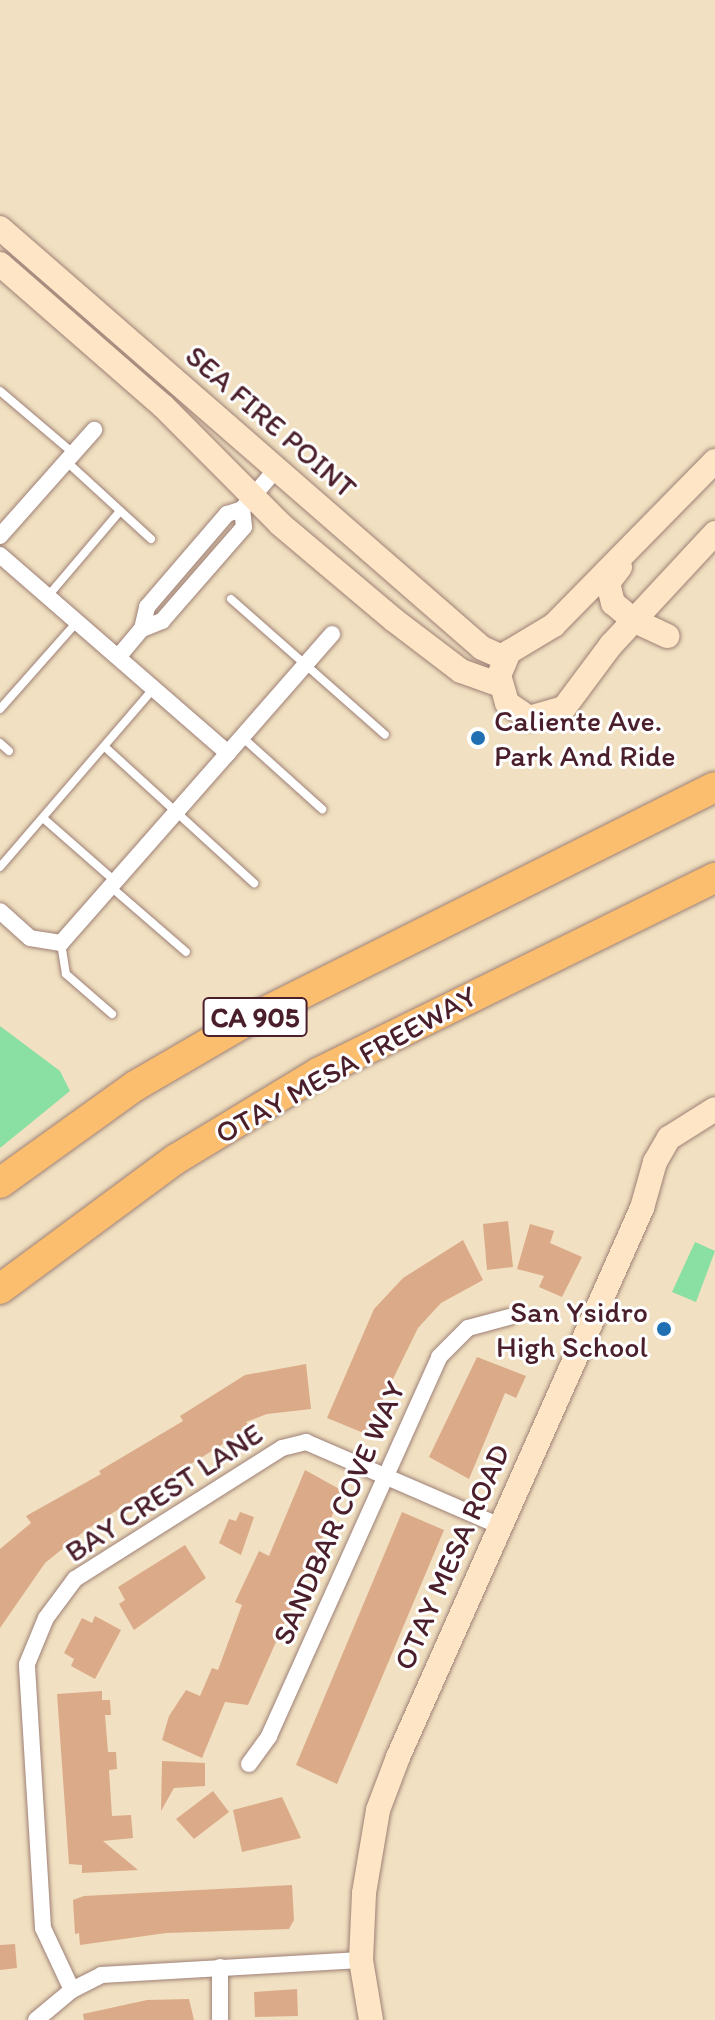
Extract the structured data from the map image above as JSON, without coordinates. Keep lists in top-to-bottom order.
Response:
{
  "streets": {
    "highway": ["CA 905", "OTAY MESA FREEWAY"],
    "street": [
      "SEA FIRE POINT",
      "BAY CREST LANE",
      "SANDBAR COVE WAY",
      "OTAY MESA ROAD"
    ]
  },
  "crossings": [
    ["BAY CREST LANE", "SANDBAR COVE WAY"],
    ["BAY CREST LANE", "OTAY MESA ROAD"]
  ],
  "places": ["Caliente Ave. Park And Ride", "San Ysidro High School"]
}
